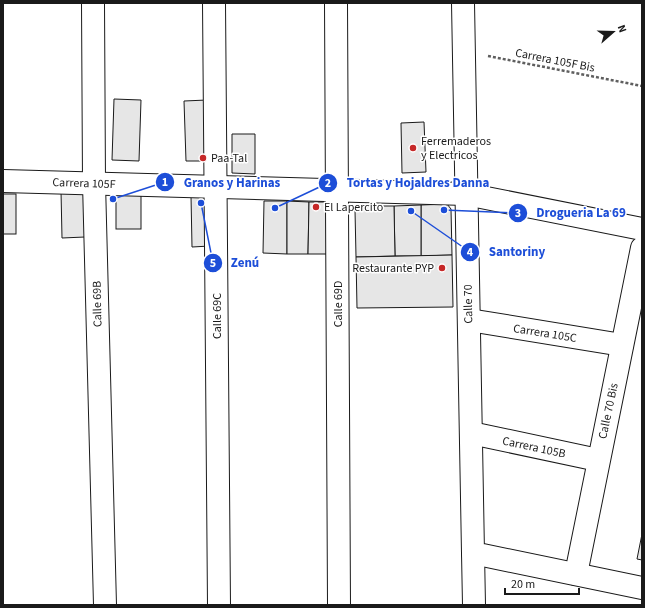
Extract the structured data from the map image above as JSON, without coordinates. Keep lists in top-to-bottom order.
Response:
{
  "streets": {
    "street": [
      "Carrera 105F",
      "Calle 69B",
      "Calle 69D",
      "Calle 70",
      "Calle 69C",
      "Carrera 105C",
      "Calle 70 Bis",
      "Carrera 105B"
    ],
    "path": ["Carrera 105F Bis"]
  },
  "crossings": [
    ["Carrera 105F Bis", "Calle 70"],
    ["Carrera 105F", "Calle 69B"],
    ["Carrera 105F", "Calle 69D"],
    ["Carrera 105F", "Calle 70"],
    ["Carrera 105F", "Calle 69C"],
    ["Calle 70", "Carrera 105C"],
    ["Calle 70", "Carrera 105B"],
    ["Carrera 105C", "Calle 70 Bis"],
    ["Calle 70 Bis", "Carrera 105B"]
  ],
  "places": [
    "Ferremaderos y Electricos",
    "Paa-Tal",
    "Granos y Harinas",
    "Zenú",
    "El Lapercito",
    "Tortas y Hojaldres Danna",
    "Drogueria La 69",
    "Santoriny",
    "Restaurante PYP"
  ],
  "scale_bar": "20 m",
  "north": "right"
}
